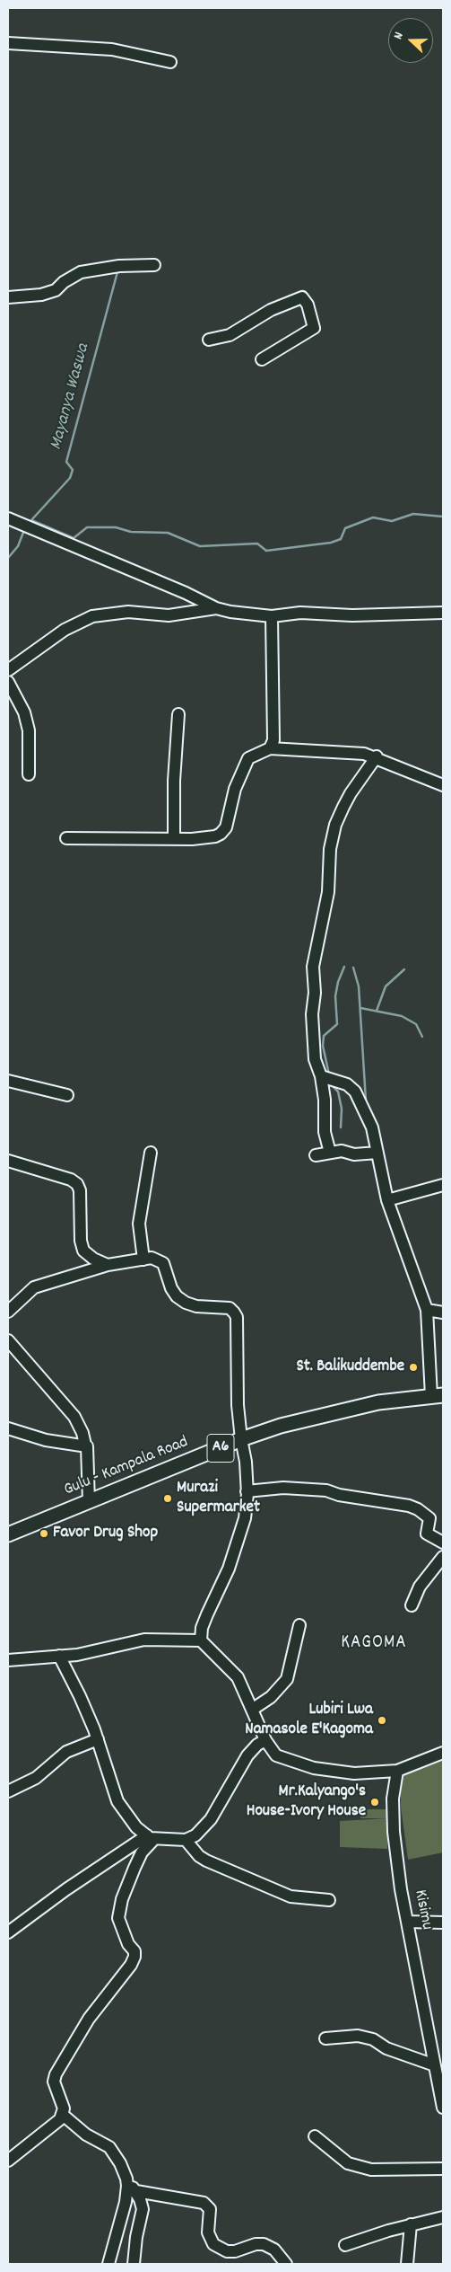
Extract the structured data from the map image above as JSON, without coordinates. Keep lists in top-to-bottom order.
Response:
{
  "streets": {
    "main road": ["A6", "Gulu - Kampala Road"],
    "street": ["Kisimu"]
  },
  "districts": ["KAGOMA"],
  "water": ["Mayanya Waswa"],
  "places": [
    "St. Balikuddembe",
    "Murazi Supermarket",
    "Favor Drug Shop",
    "Lubiri Lwa Namasole E'Kagoma",
    "Mr.Kalyango's House-Ivory House"
  ],
  "north": "left"
}
